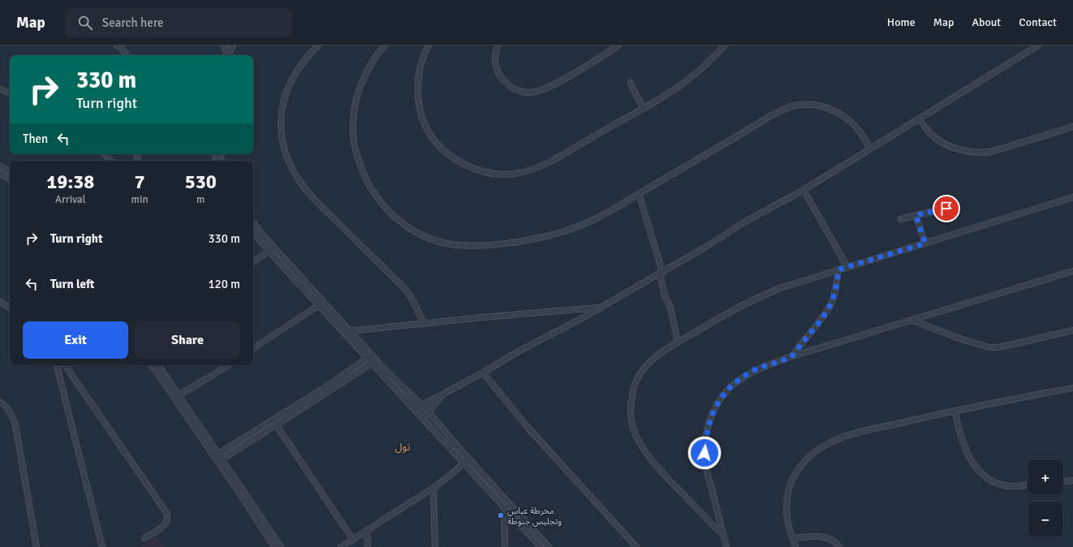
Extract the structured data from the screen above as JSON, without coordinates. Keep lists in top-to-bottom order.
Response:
{
  "districts": ["تول"],
  "places": ["مخرطة عباس وتجليس جنوطة"],
  "page": {
    "header": "Map",
    "search": "Search here",
    "nav": [
      "Home",
      "Map",
      "About",
      "Contact"
    ],
    "turn": ["330 m", "Turn right"],
    "then": "Then",
    "eta": [
      "19:38",
      "Arrival",
      "7",
      "min",
      "530",
      "m"
    ],
    "list": [
      {
        "name": "Turn right",
        "value": "330 m"
      },
      {
        "name": "Turn left",
        "value": "120 m"
      }
    ],
    "buttons": ["Exit", "Share"],
    "map_buttons": ["+", "−"]
  }
}
